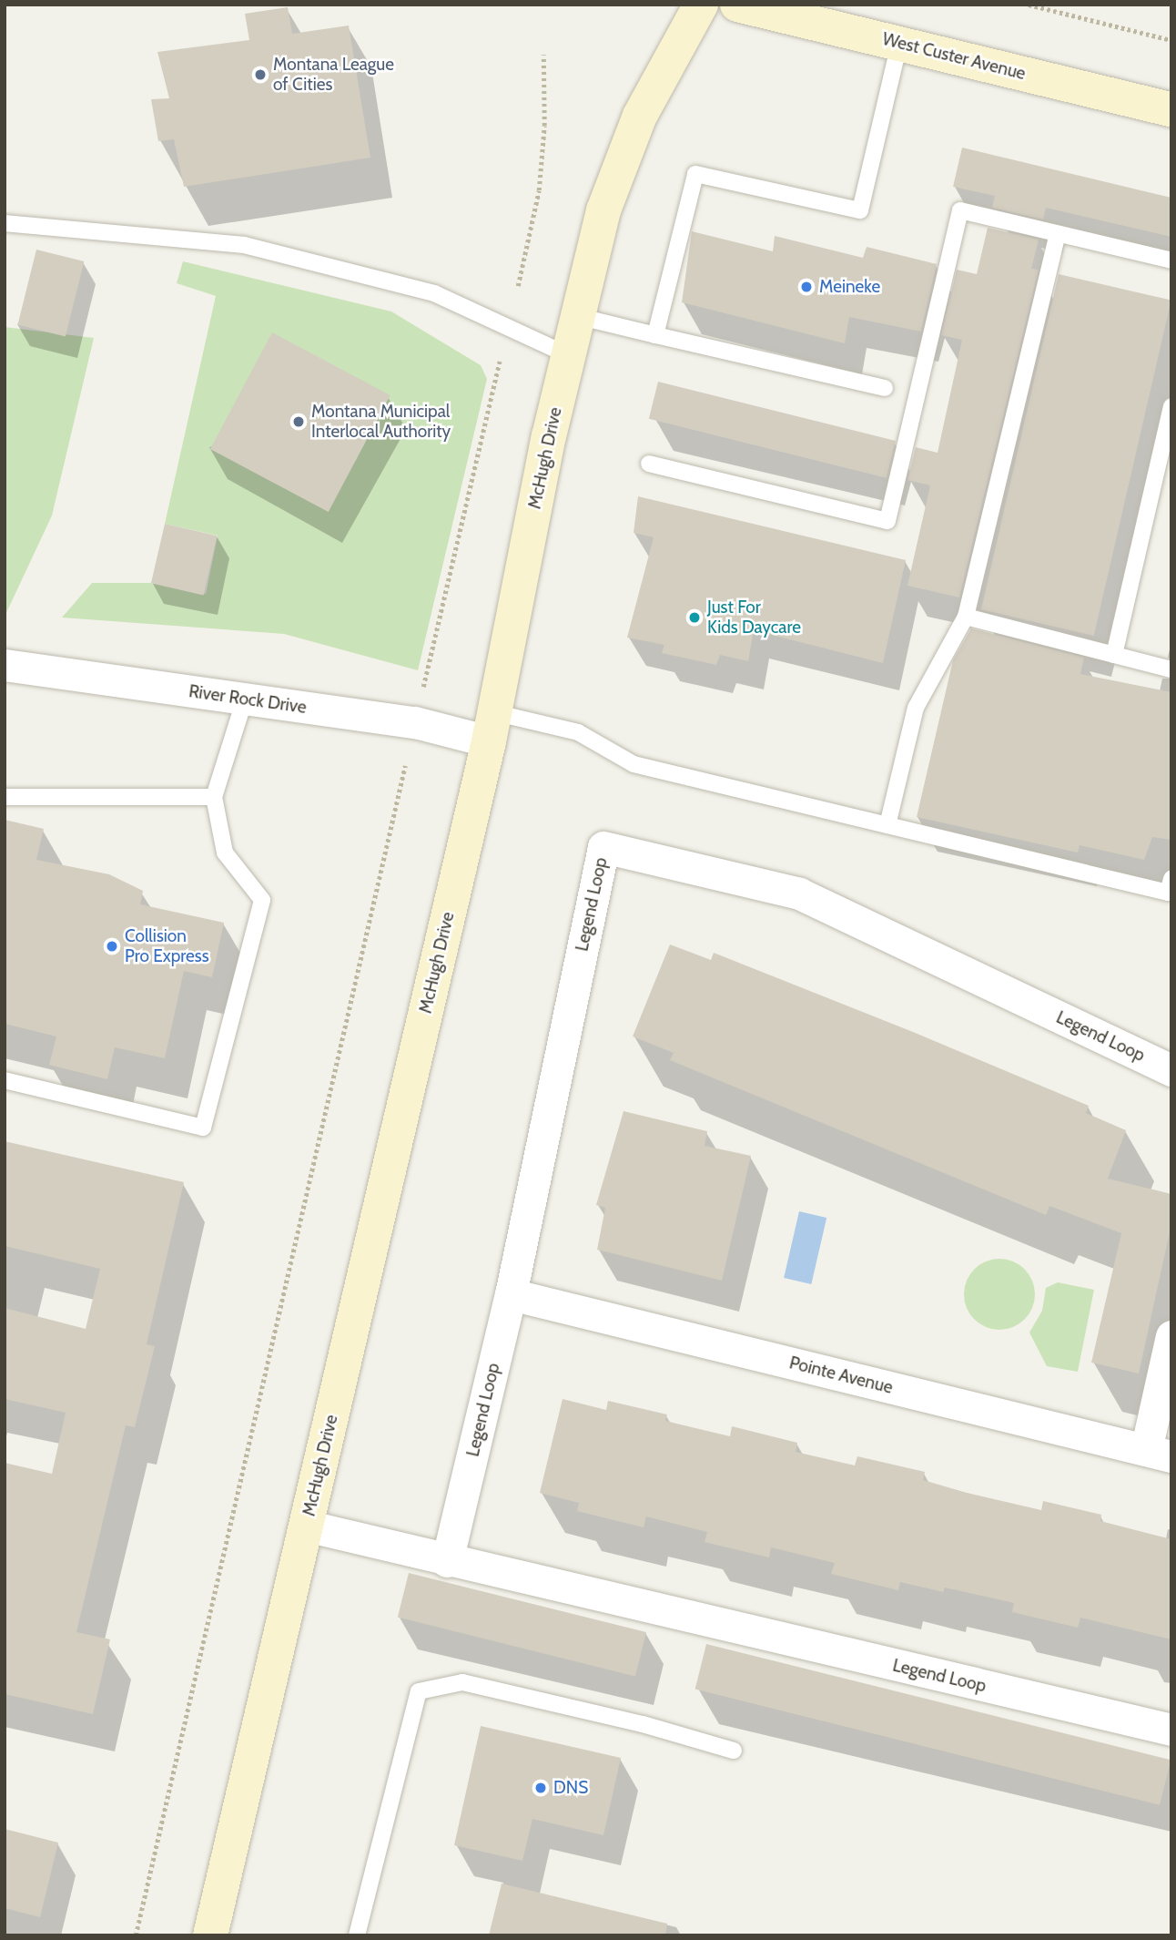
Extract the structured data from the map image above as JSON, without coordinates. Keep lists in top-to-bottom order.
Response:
{
  "streets": {
    "street": [
      "West Custer Avenue",
      "McHugh Drive",
      "River Rock Drive",
      "Legend Loop",
      "Pointe Avenue"
    ]
  },
  "crossings": [
    ["McHugh Drive", "River Rock Drive"],
    ["McHugh Drive", "Legend Loop"],
    ["Legend Loop", "Pointe Avenue"]
  ],
  "places": [
    "Montana League of Cities",
    "Meineke",
    "Montana Municipal Interlocal Authority",
    "Just For Kids Daycare",
    "Collision Pro Express",
    "DNS"
  ]
}
